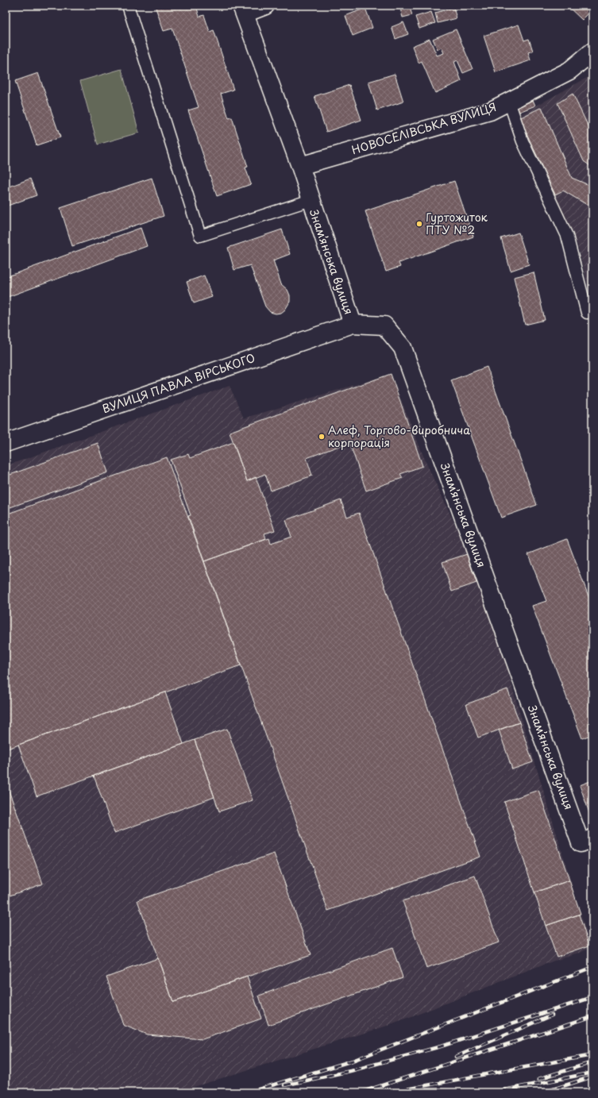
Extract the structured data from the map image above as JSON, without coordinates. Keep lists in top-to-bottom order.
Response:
{
  "streets": {
    "street": ["НОВОСЕЛІВСЬКА ВУЛИЦЯ", "Знамʼянська вулиця", "ВУЛИЦЯ ПАВЛА ВІРСЬКОГО"]
  },
  "crossings": [
    ["НОВОСЕЛІВСЬКА ВУЛИЦЯ", "Знамʼянська вулиця"],
    ["Знамʼянська вулиця", "ВУЛИЦЯ ПАВЛА ВІРСЬКОГО"]
  ],
  "places": ["Гуртожиток ПТУ №2", "Алеф, Торгово-виробнича корпорація"]
}
